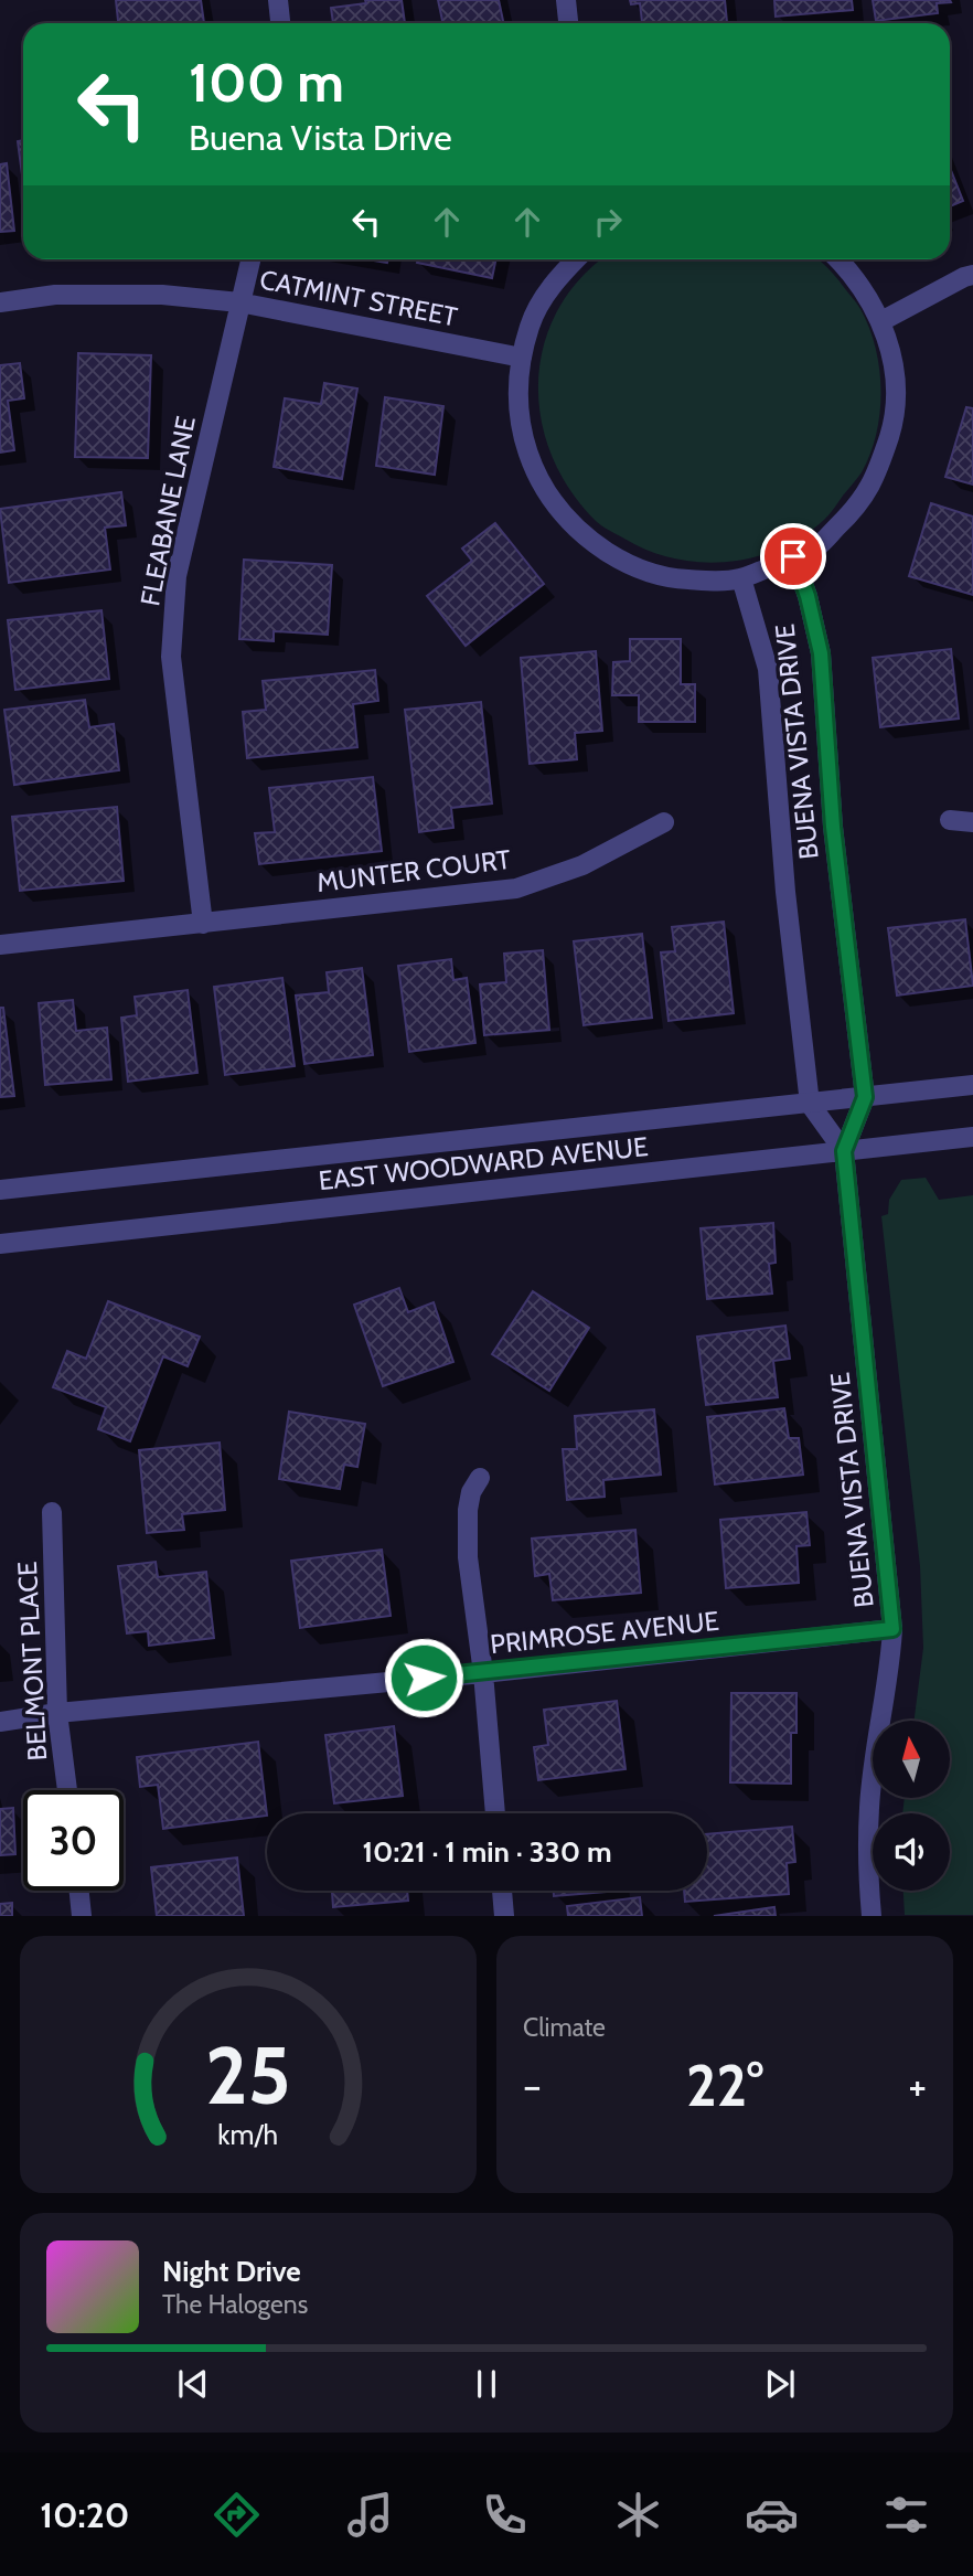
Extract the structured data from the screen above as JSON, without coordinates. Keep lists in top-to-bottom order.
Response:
{
  "streets": {
    "street": [
      "CATMINT STREET",
      "FLEABANE LANE",
      "BUENA VISTA DRIVE",
      "MUNTER COURT",
      "EAST WOODWARD AVENUE",
      "PRIMROSE AVENUE",
      "BELMONT PLACE"
    ]
  },
  "crossings": [
    ["CATMINT STREET", "FLEABANE LANE"],
    ["FLEABANE LANE", "MUNTER COURT"],
    ["BUENA VISTA DRIVE", "EAST WOODWARD AVENUE"],
    ["BUENA VISTA DRIVE", "PRIMROSE AVENUE"],
    ["PRIMROSE AVENUE", "BELMONT PLACE"]
  ],
  "north": "top",
  "page": {
    "turn": ["100 m", "Buena Vista Drive"],
    "limit": "30",
    "trip": "10:21 · 1 min · 330 m",
    "tile": "Climate",
    "heat": ["−", "22°", "+"],
    "song": ["Night Drive", "The Halogens"],
    "tabs": "10:20",
    "gauge": ["25", "km/h"]
  }
}
